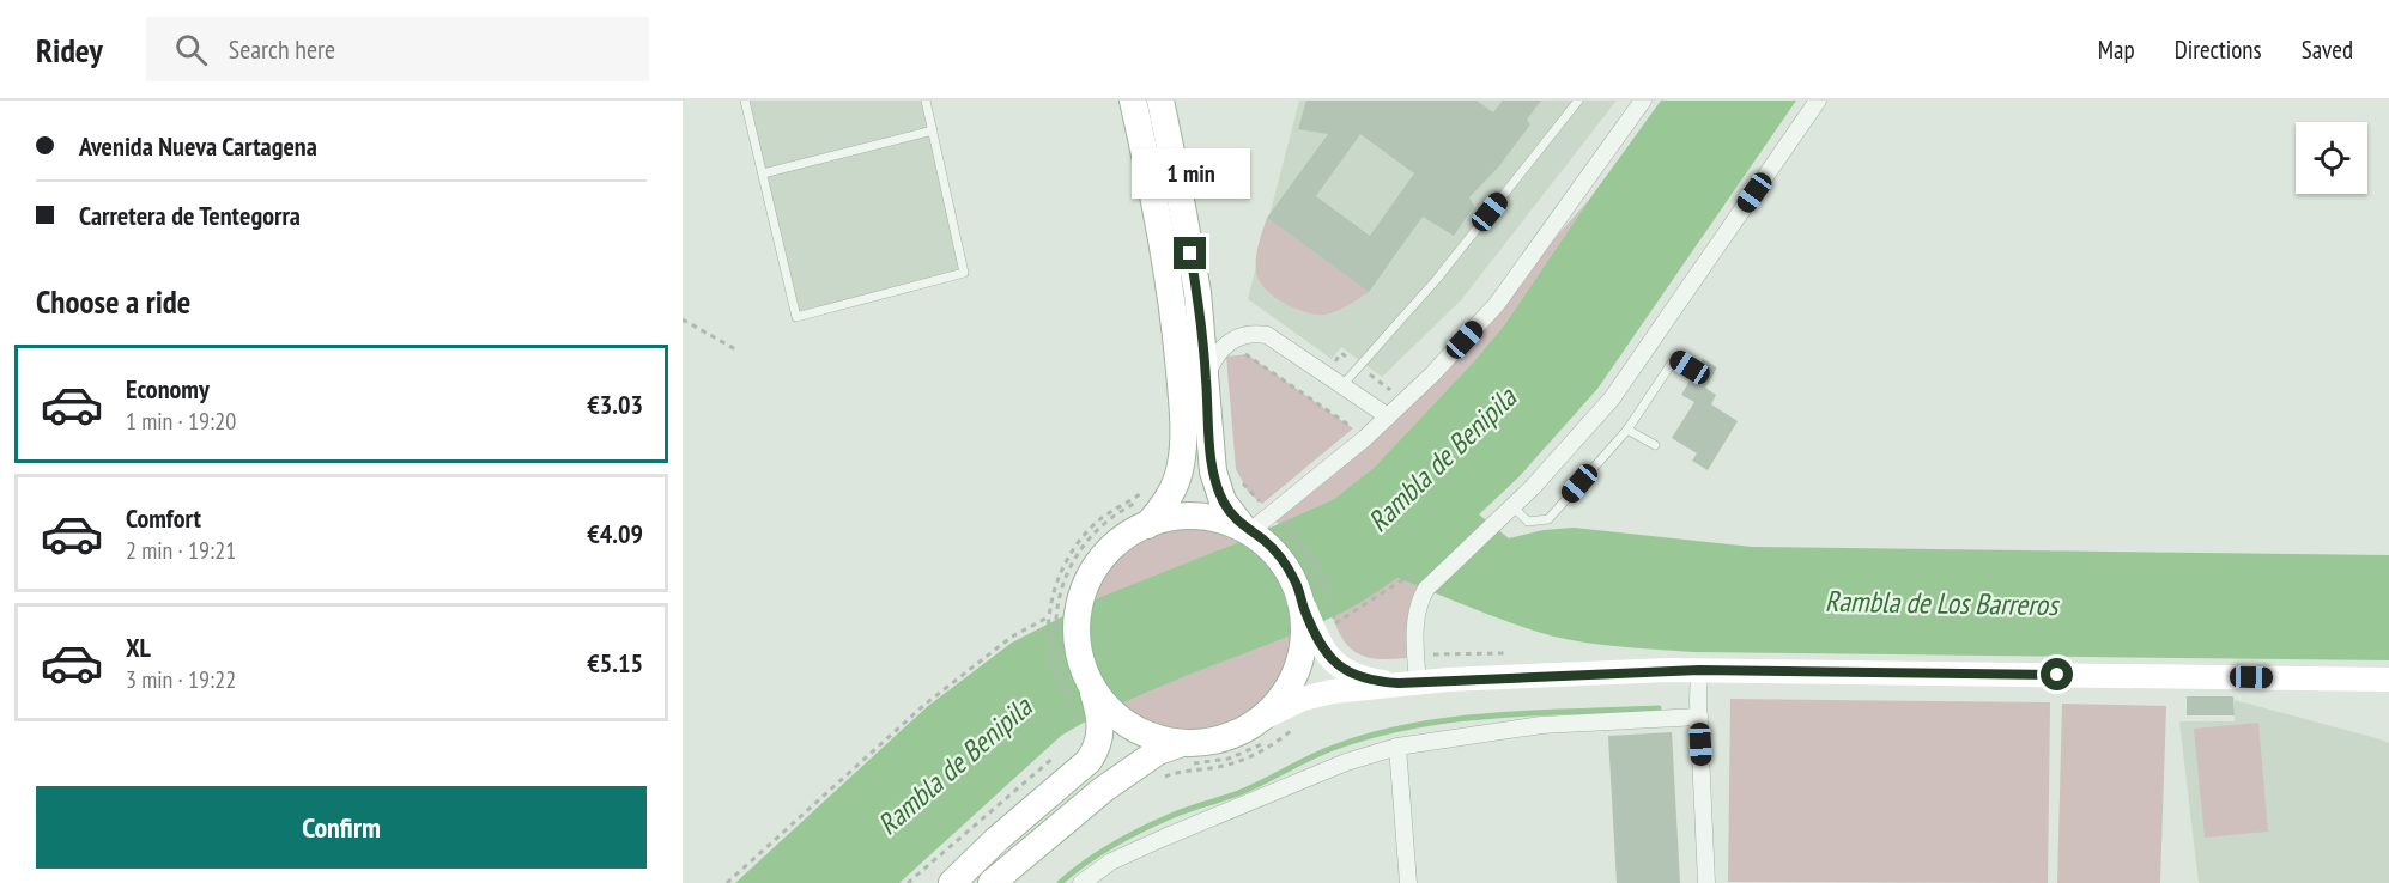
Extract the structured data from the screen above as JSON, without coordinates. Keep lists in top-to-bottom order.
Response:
{
  "water": ["Rambla de Benipila", "Rambla de Los Barreros"],
  "page": {
    "header": "Ridey",
    "search": "Search here",
    "nav": ["Map", "Directions", "Saved"],
    "banner": ["Avenida Nueva Cartagena", "Carretera de Tentegorra"],
    "bubble": "1 min",
    "heading": "Choose a ride",
    "list": [
      {
        "name": "Economy",
        "note": "1 min · 19:20",
        "value": "€3.03"
      },
      {
        "name": "Comfort",
        "note": "2 min · 19:21",
        "value": "€4.09"
      },
      {
        "name": "XL",
        "note": "3 min · 19:22",
        "value": "€5.15"
      }
    ],
    "buttons": "Confirm"
  }
}
